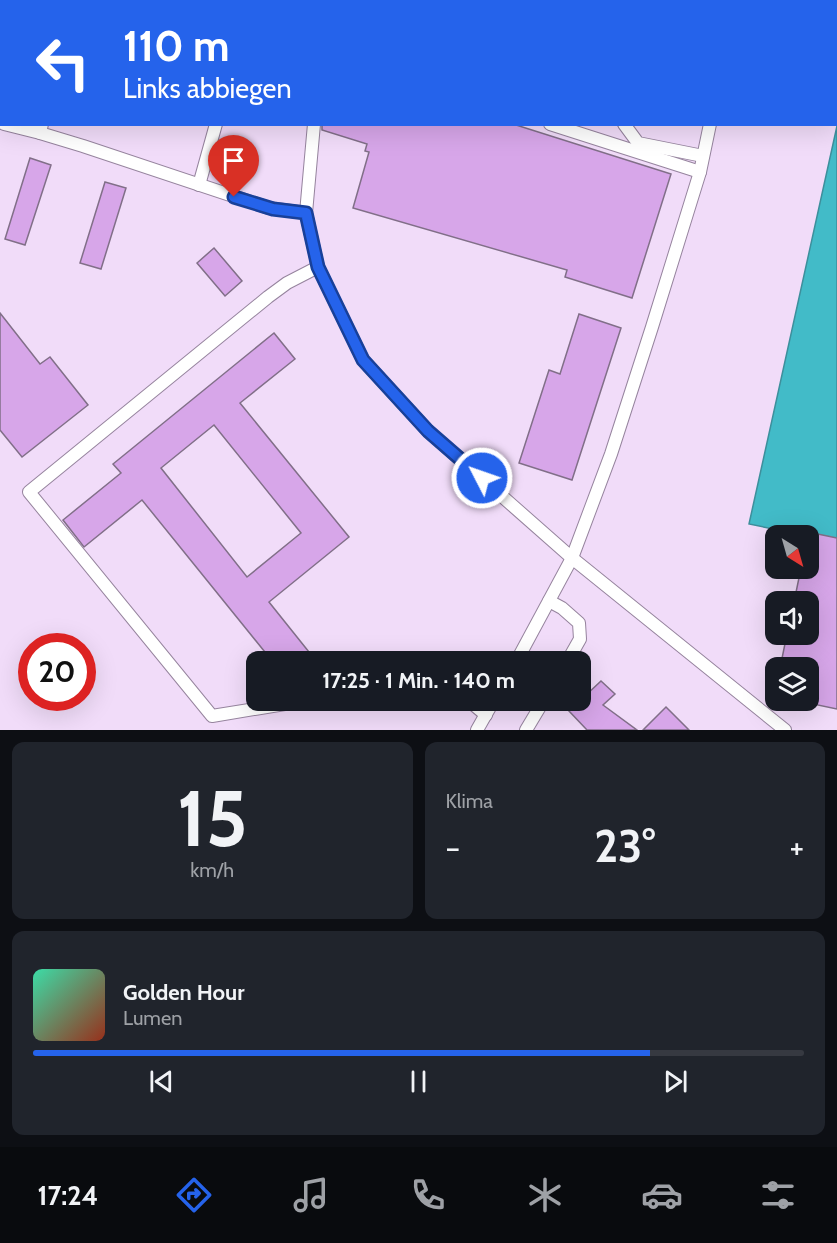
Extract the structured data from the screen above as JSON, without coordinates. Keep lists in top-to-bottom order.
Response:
{
  "north": "bottom right",
  "page": {
    "turn": ["110 m", "Links abbiegen"],
    "limit": "20",
    "trip": "17:25 · 1 Min. · 140 m",
    "tile": [
      ["15", "km/h"],
      "Klima"
    ],
    "heat": ["−", "23°", "+"],
    "song": ["Golden Hour", "Lumen"],
    "tabs": "17:24"
  }
}
